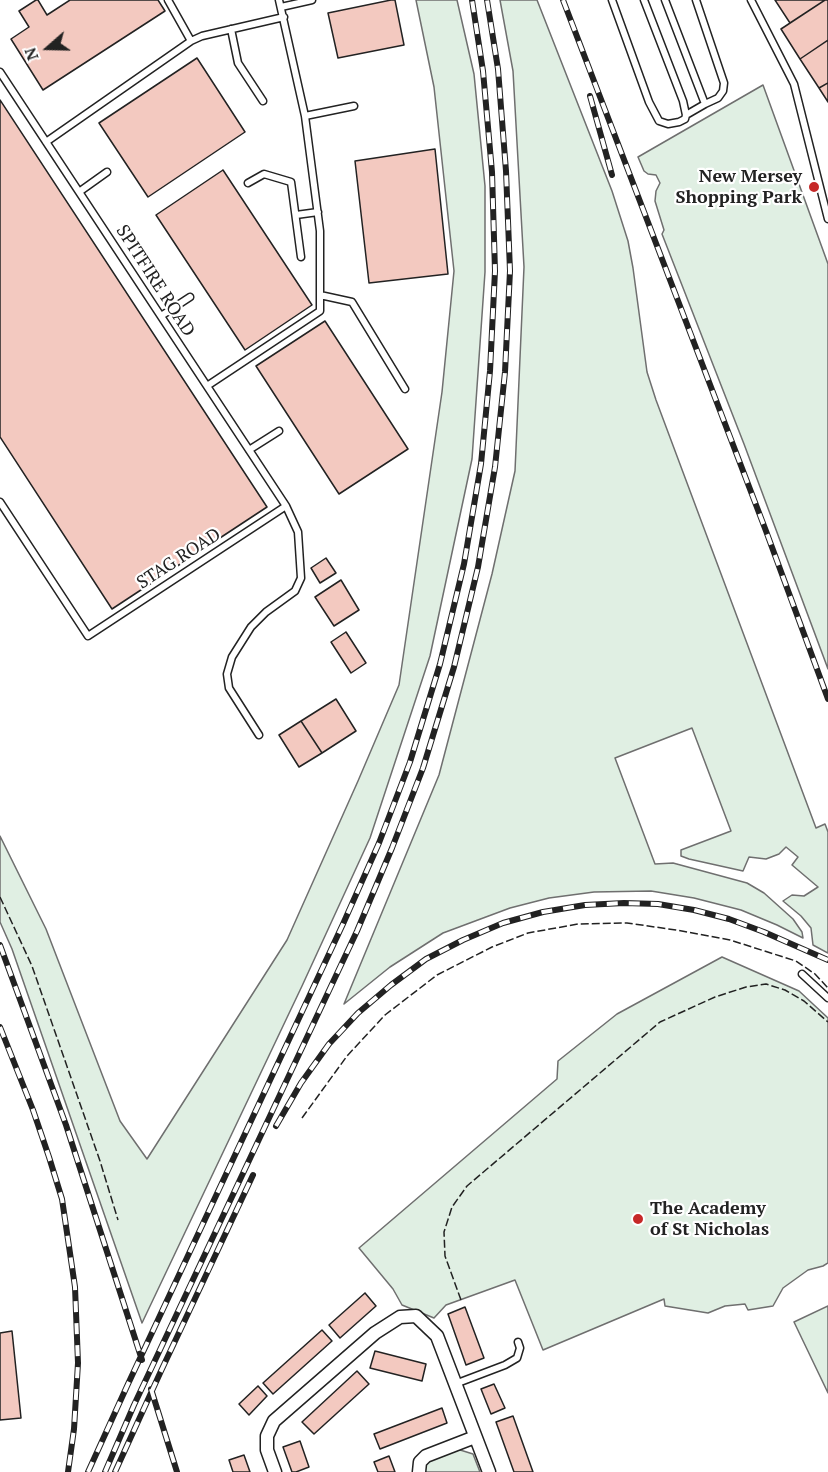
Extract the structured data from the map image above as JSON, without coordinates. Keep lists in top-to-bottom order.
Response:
{
  "streets": {
    "lane": ["SPITFIRE ROAD", "STAG ROAD"]
  },
  "crossings": [
    ["SPITFIRE ROAD", "STAG ROAD"]
  ],
  "places": ["New Mersey Shopping Park", "The Academy of St Nicholas"],
  "north": "left"
}
